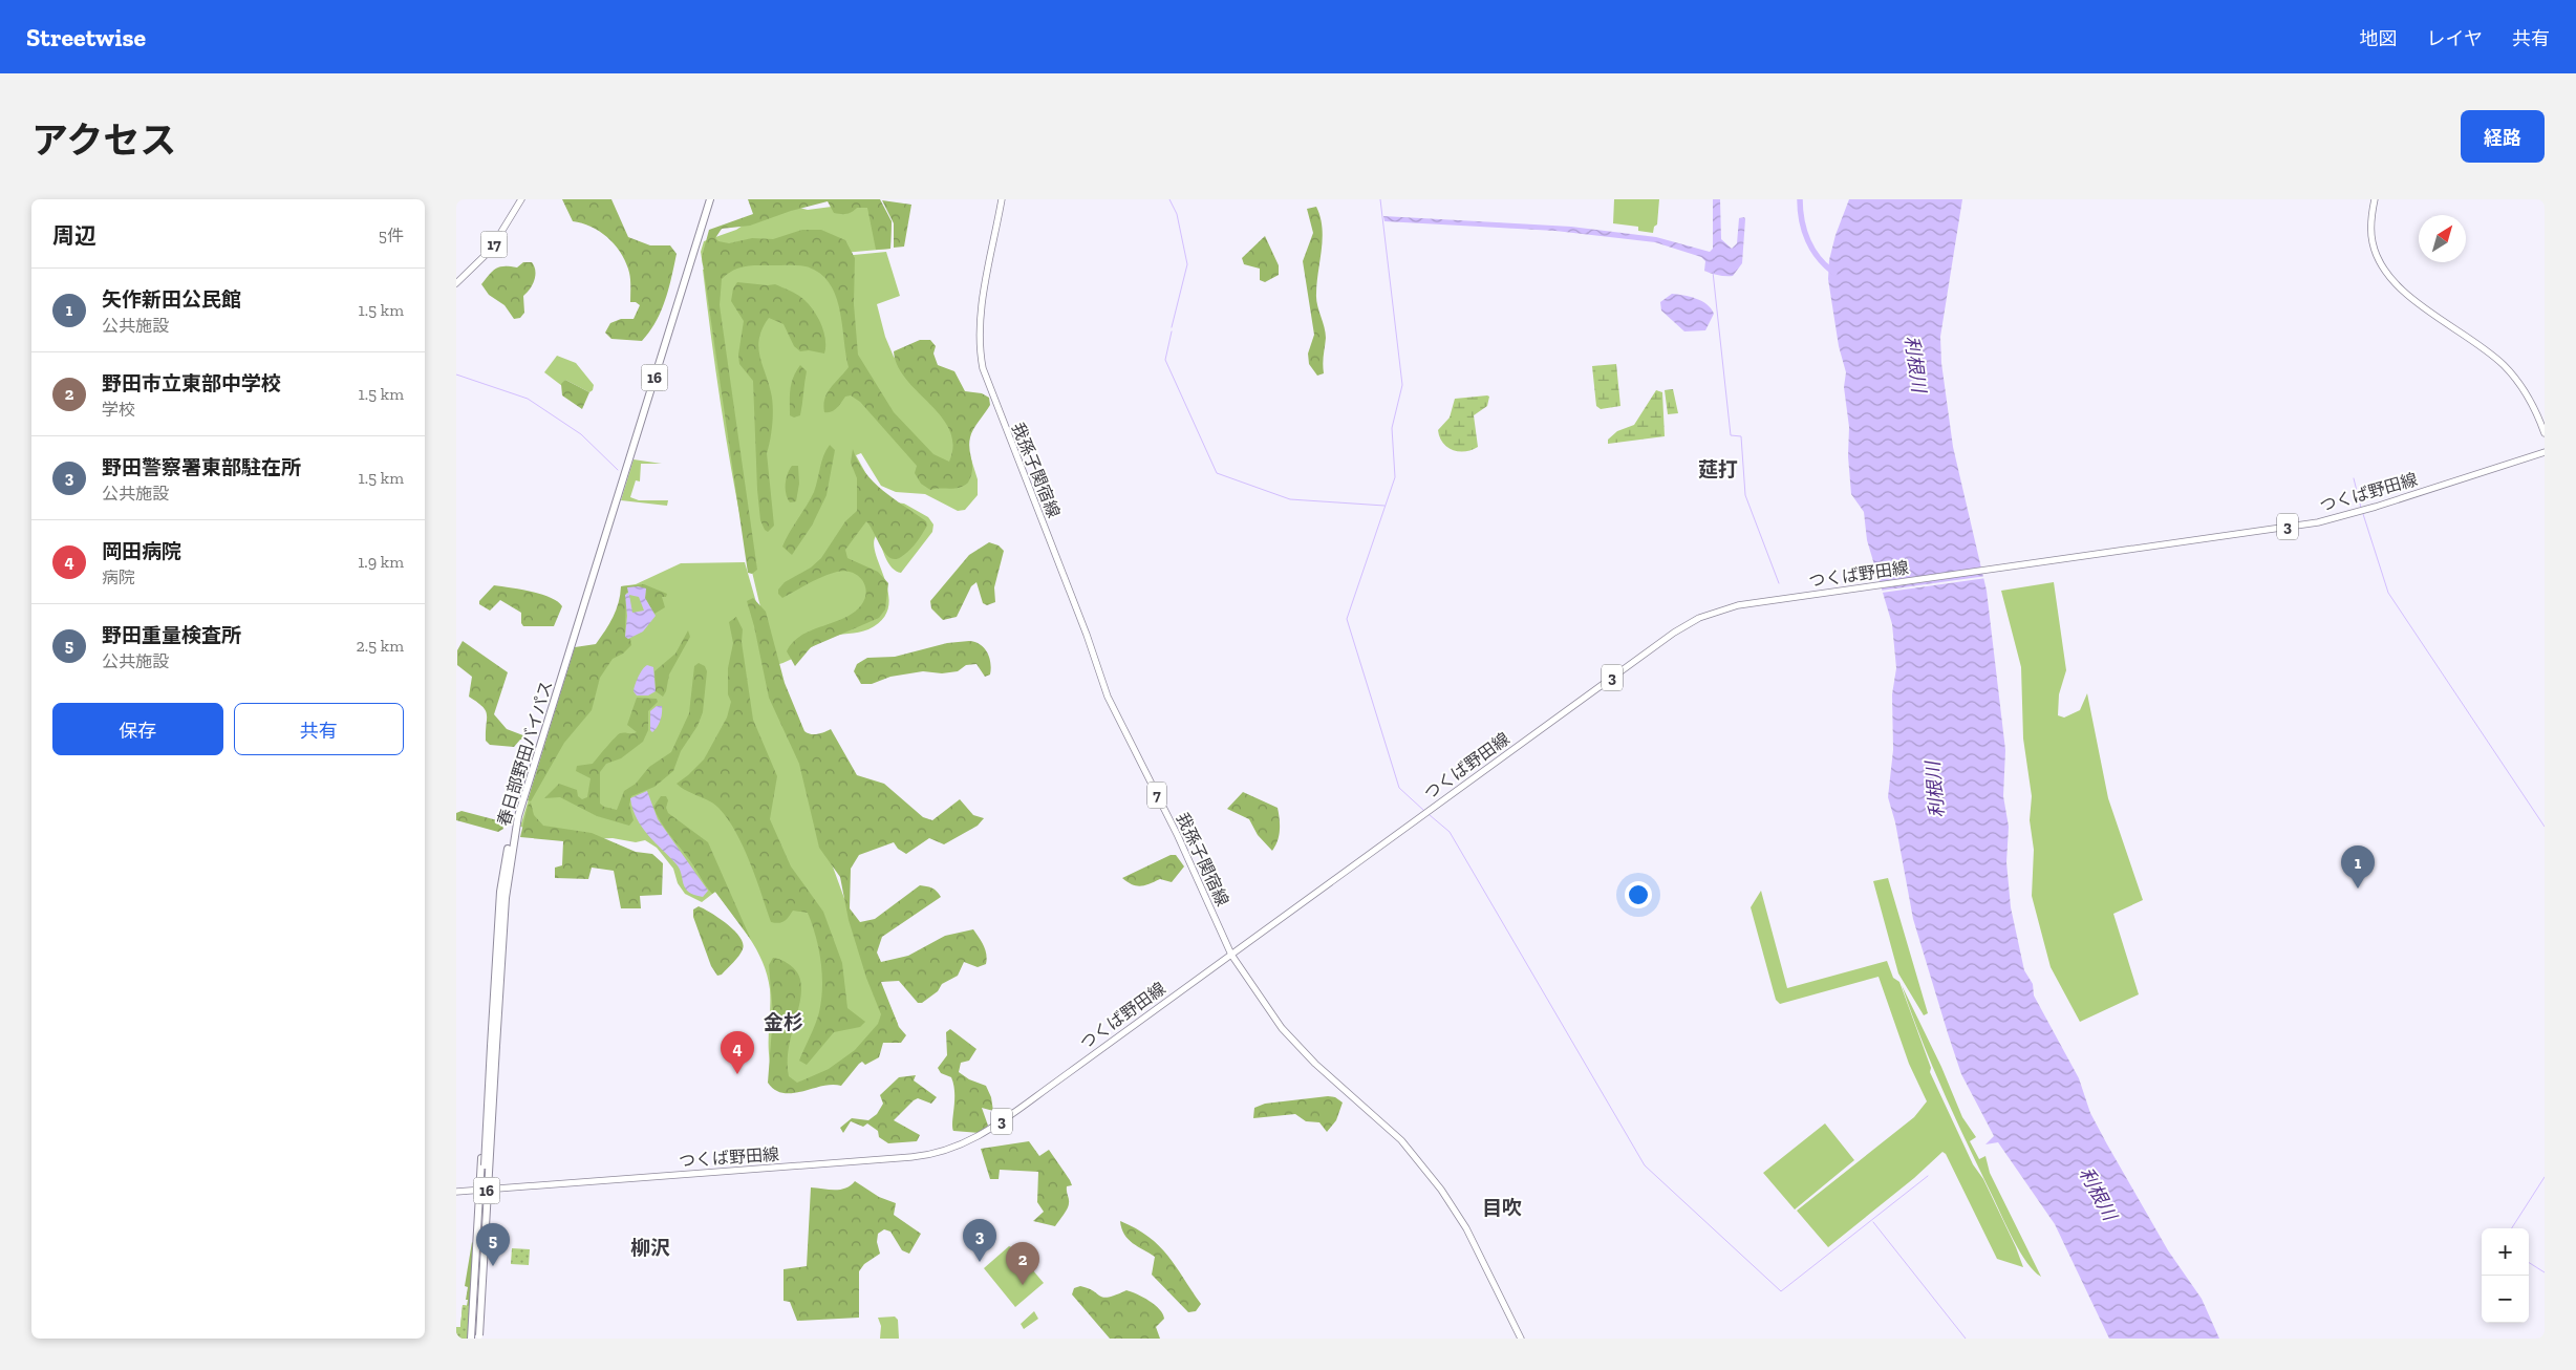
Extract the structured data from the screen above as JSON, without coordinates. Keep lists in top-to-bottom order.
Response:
{
  "streets": {
    "highway": ["16", "春日部野田バイパス"],
    "main road": [
      "17",
      "我孫子関宿線",
      "つくば野田線",
      "3",
      "7"
    ]
  },
  "crossings": [
    ["16", "つくば野田線"],
    ["16", "春日部野田バイパス"],
    ["我孫子関宿線", "つくば野田線"]
  ],
  "districts": [
    "莚打",
    "金杉",
    "目吹",
    "柳沢"
  ],
  "water": ["利根川"],
  "north": "top right",
  "page": {
    "header": "Streetwise",
    "nav": ["地図", "レイヤ", "共有"],
    "title": "アクセス",
    "buttons": [
      "経路",
      ["保存", "共有"]
    ],
    "heading": ["周辺", "5件"],
    "list": [
      {
        "mark": "1",
        "name": "矢作新田公民館",
        "note": "公共施設",
        "value": "1.5 km"
      },
      {
        "mark": "2",
        "name": "野田市立東部中学校",
        "note": "学校",
        "value": "1.5 km"
      },
      {
        "mark": "3",
        "name": "野田警察署東部駐在所",
        "note": "公共施設",
        "value": "1.5 km"
      },
      {
        "mark": "4",
        "name": "岡田病院",
        "note": "病院",
        "value": "1.9 km"
      },
      {
        "mark": "5",
        "name": "野田重量検査所",
        "note": "公共施設",
        "value": "2.5 km"
      }
    ],
    "pins": [
      "1",
      "4",
      "3",
      "5",
      "2"
    ],
    "map_buttons": ["+", "−"]
  }
}
